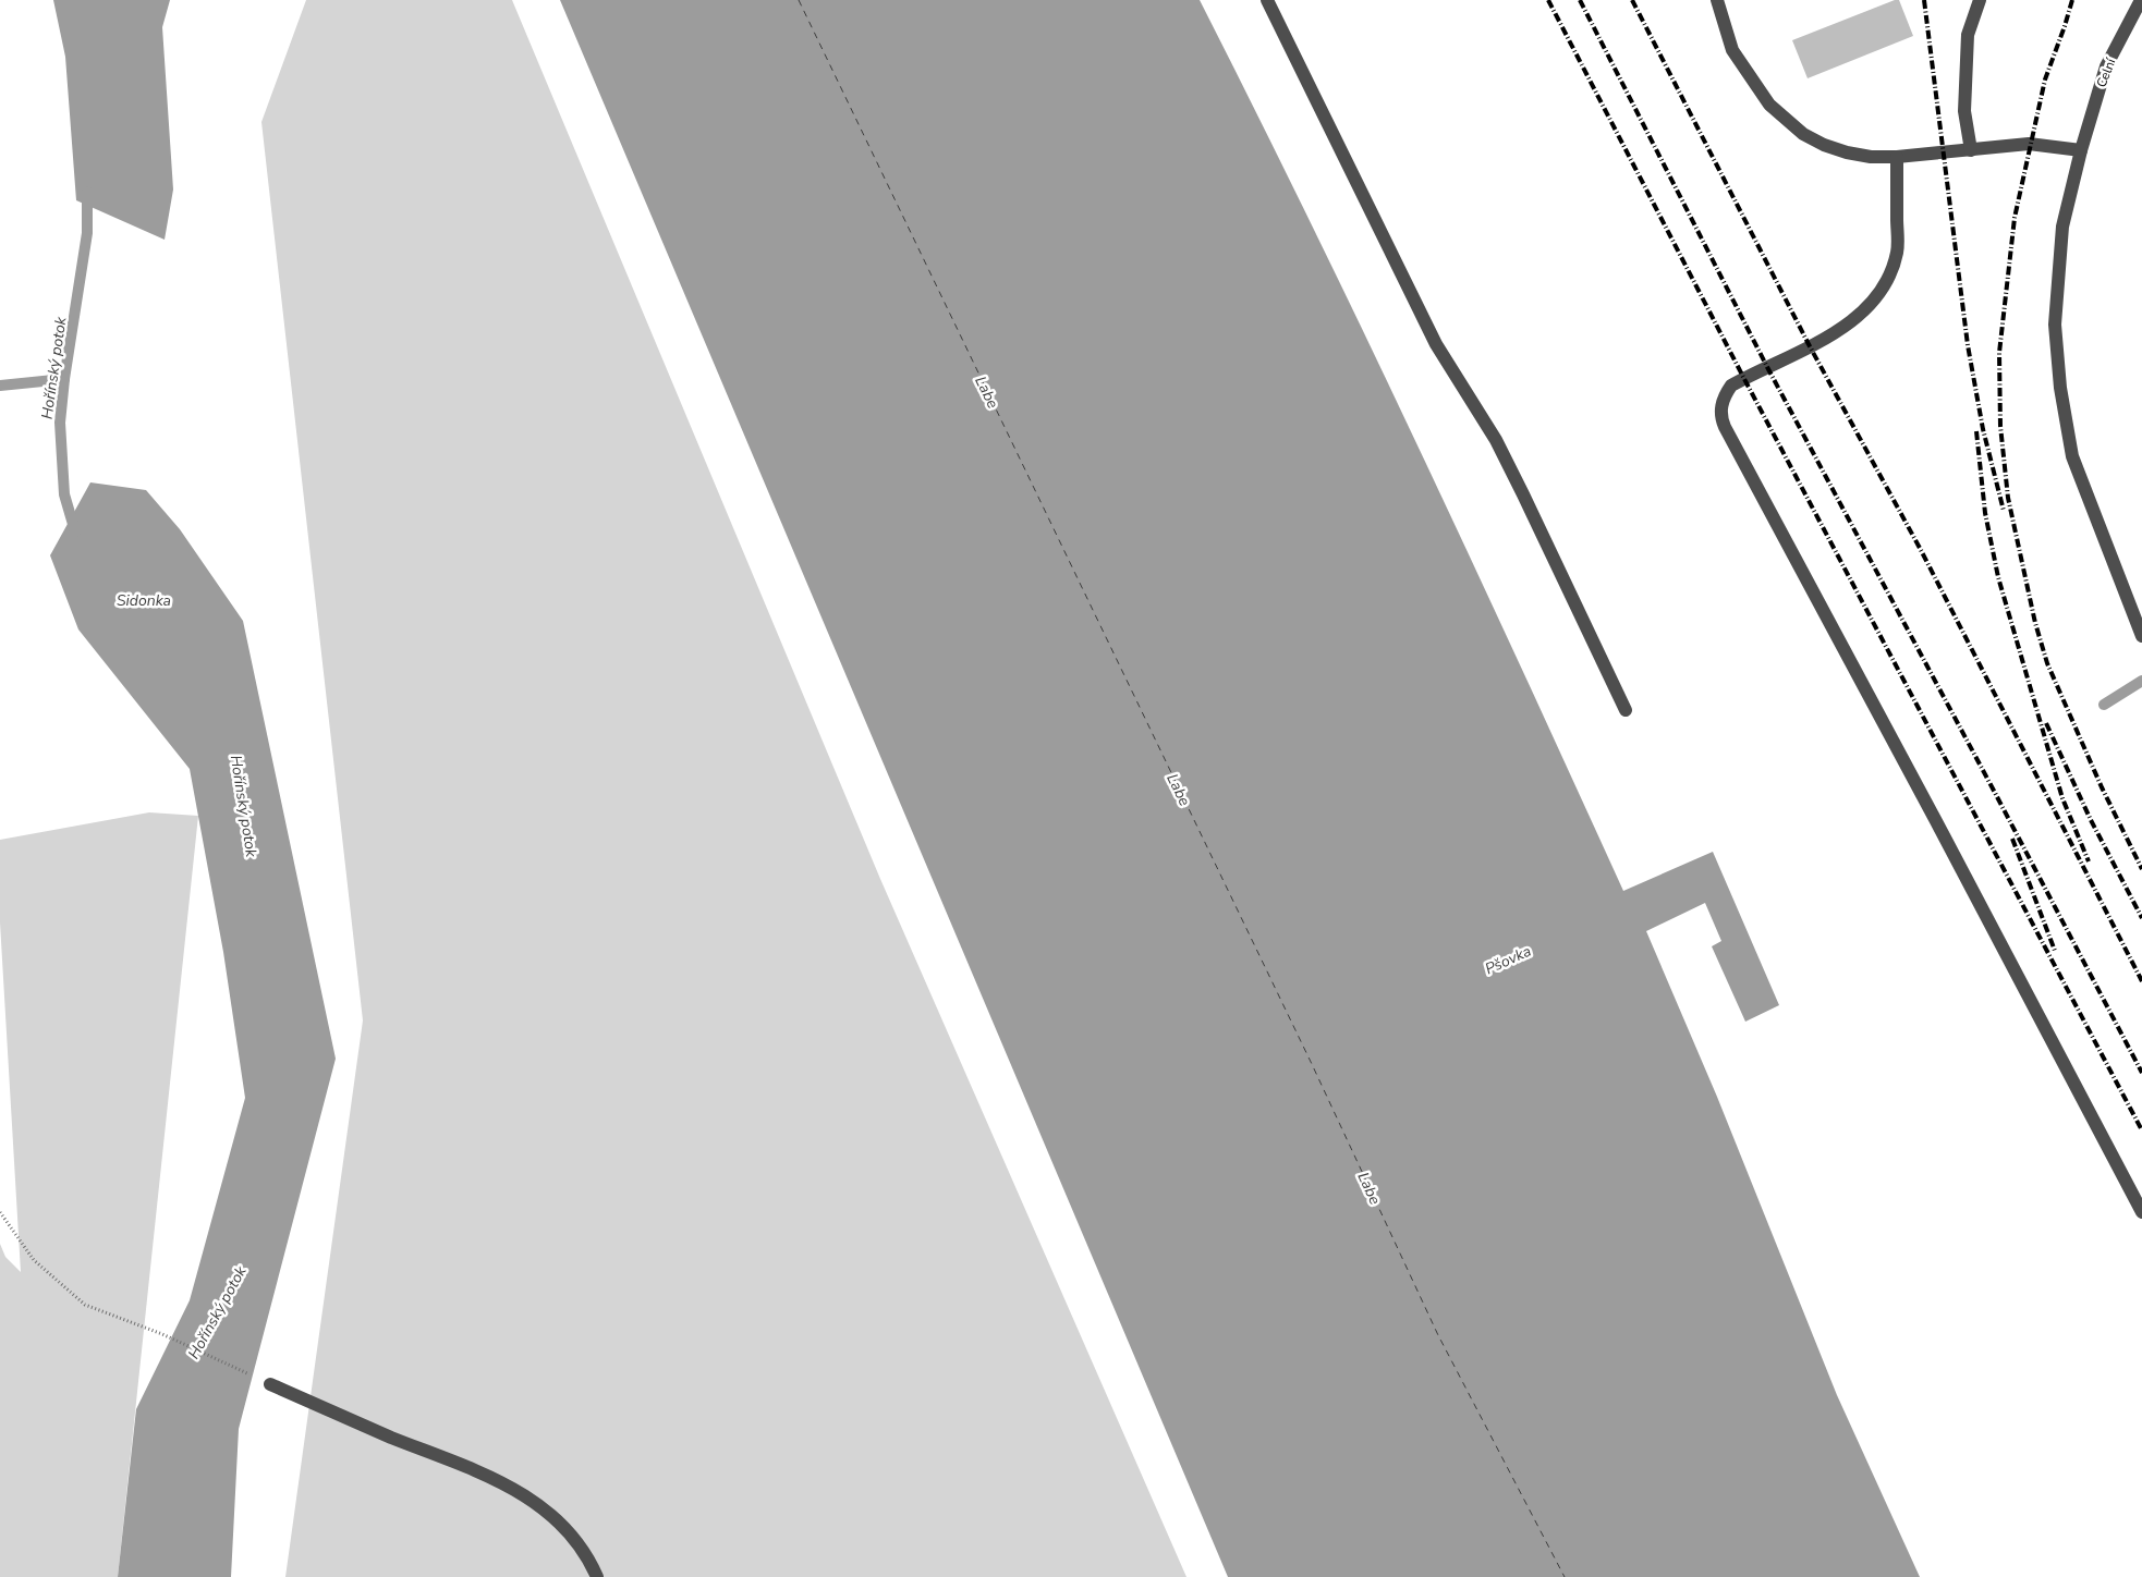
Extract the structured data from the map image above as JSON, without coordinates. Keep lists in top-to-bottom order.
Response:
{
  "streets": {
    "lane": ["Celní"]
  },
  "water": [
    "Hořínský potok",
    "Labe",
    "Sidonka",
    "Pšovka"
  ]
}
